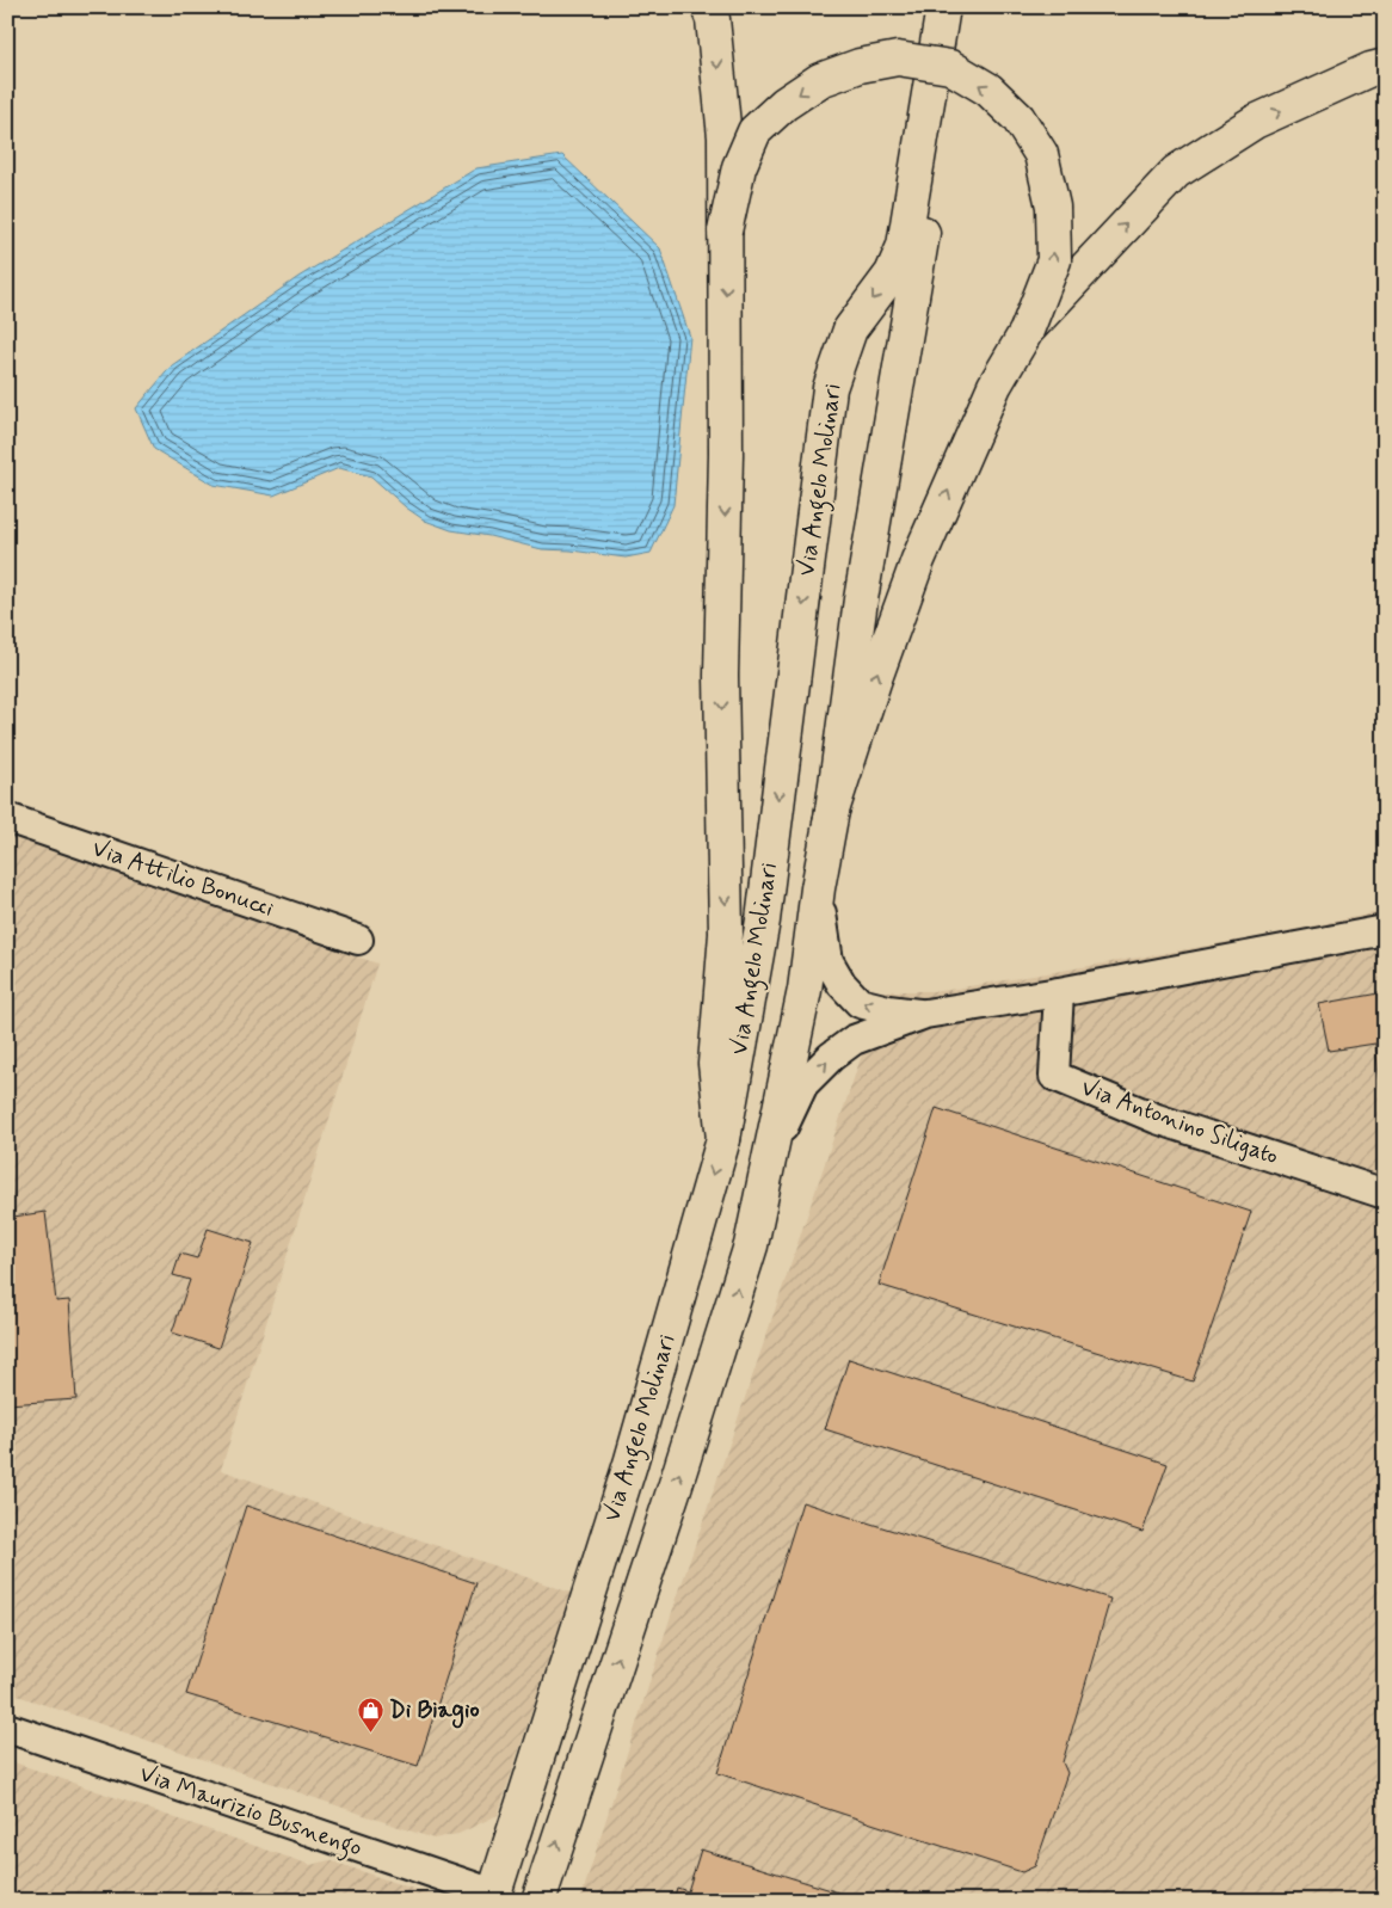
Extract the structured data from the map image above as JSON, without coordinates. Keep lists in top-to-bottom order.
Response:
{
  "streets": {
    "street": [
      "Via Angelo Molinari",
      "Via Attilio Bonucci",
      "Via Antonino Siligato",
      "Via Maurizio Busnengo"
    ]
  },
  "crossings": [
    ["Via Angelo Molinari", "Via Maurizio Busnengo"]
  ],
  "places": {
    "shop": ["Di Biagio"]
  }
}
